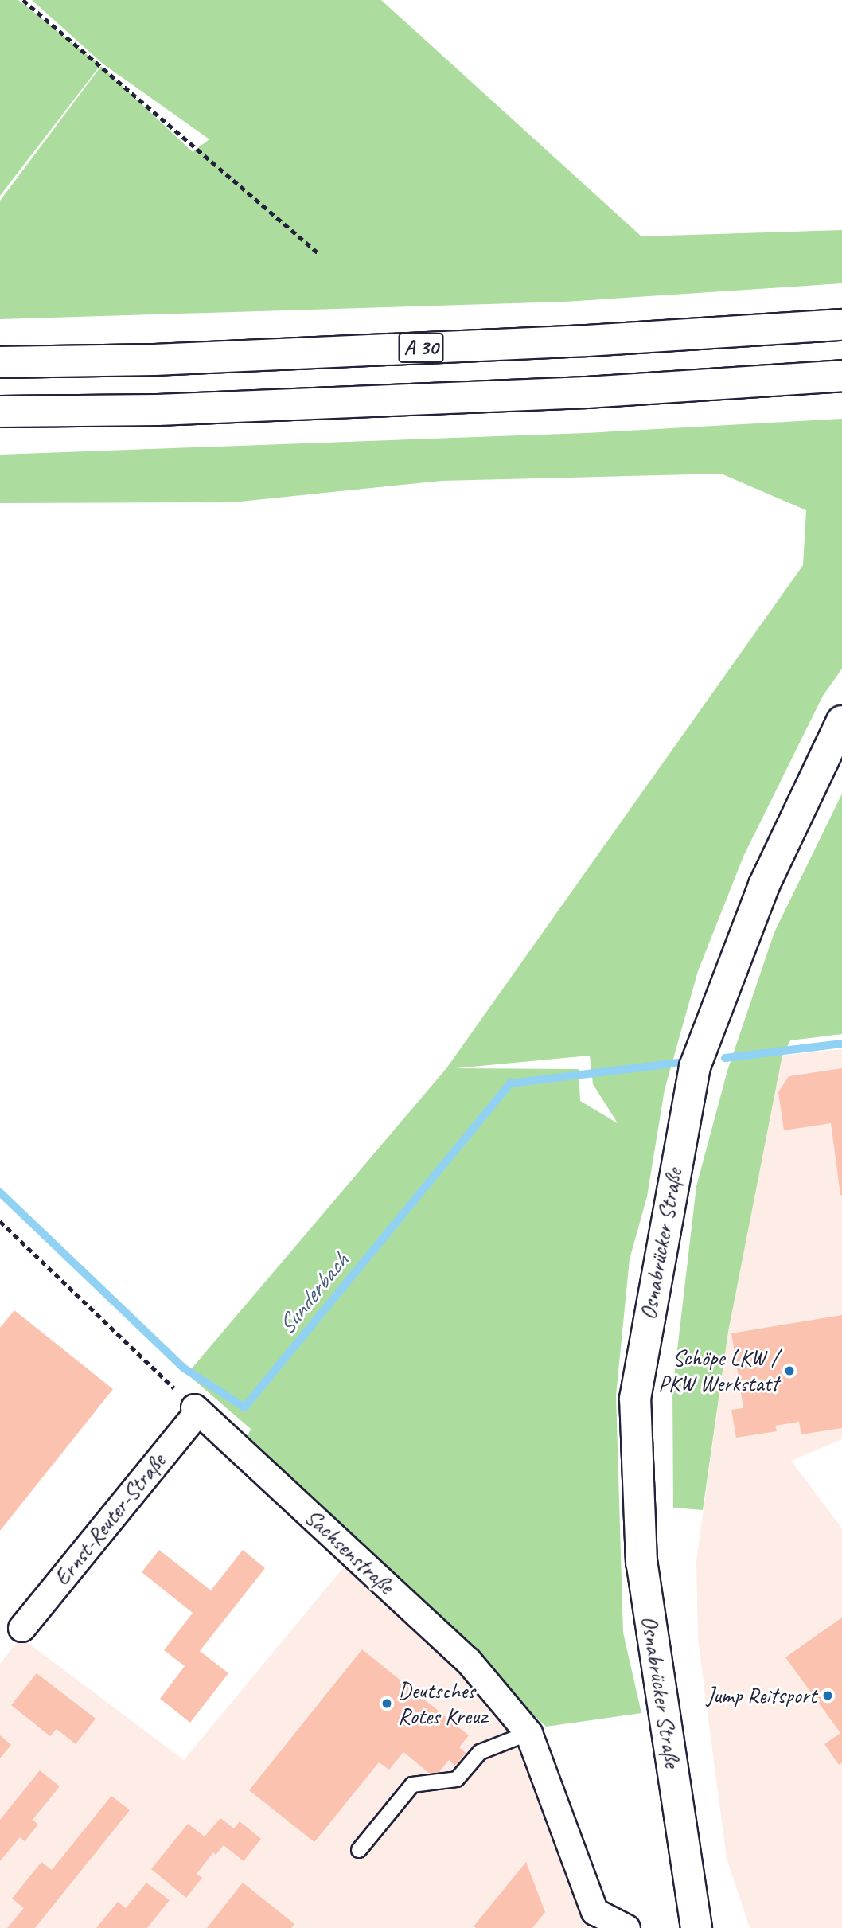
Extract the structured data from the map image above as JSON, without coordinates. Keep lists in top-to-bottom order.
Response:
{
  "streets": {
    "main road": ["A 30", "Osnabrücker Straße"],
    "street": ["Ernst-Reuter-Straße", "Sachsenstraße"]
  },
  "crossings": [
    ["Ernst-Reuter-Straße", "Sachsenstraße"]
  ],
  "water": ["Sunderbach"],
  "places": ["Schöpe LKW / PKW Werkstatt", "Jump Reitsport", "Deutsches Rotes Kreuz"]
}
